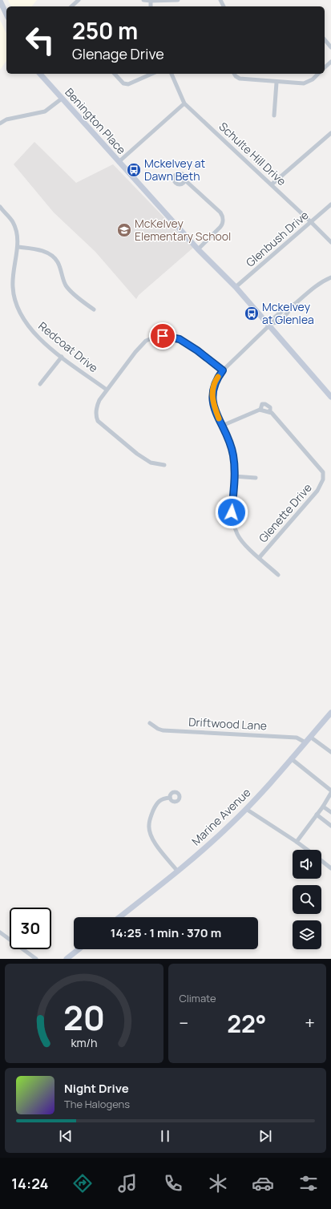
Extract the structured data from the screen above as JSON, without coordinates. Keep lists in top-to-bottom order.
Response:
{
  "streets": {
    "main road": ["Benington Place", "Marine Avenue"],
    "street": [
      "Schulte Hill Drive",
      "Glenbush Drive",
      "Redcoat Drive",
      "Glenette Drive",
      "Driftwood Lane"
    ]
  },
  "crossings": [
    ["Benington Place", "Glenbush Drive"],
    ["Schulte Hill Drive", "Glenbush Drive"],
    ["Driftwood Lane", "Marine Avenue"]
  ],
  "places": {
    "bus stop": ["Mckelvey at Dawn Beth", "Mckelvey at Glenlea"],
    "school or university": ["McKelvey Elementary School"]
  },
  "page": {
    "turn": ["250 m", "Glenage Drive"],
    "limit": "30",
    "trip": "14:25 · 1 min · 370 m",
    "tile": "Climate",
    "heat": ["−", "22°", "+"],
    "song": ["Night Drive", "The Halogens"],
    "tabs": "14:24",
    "gauge": ["20", "km/h"]
  }
}
